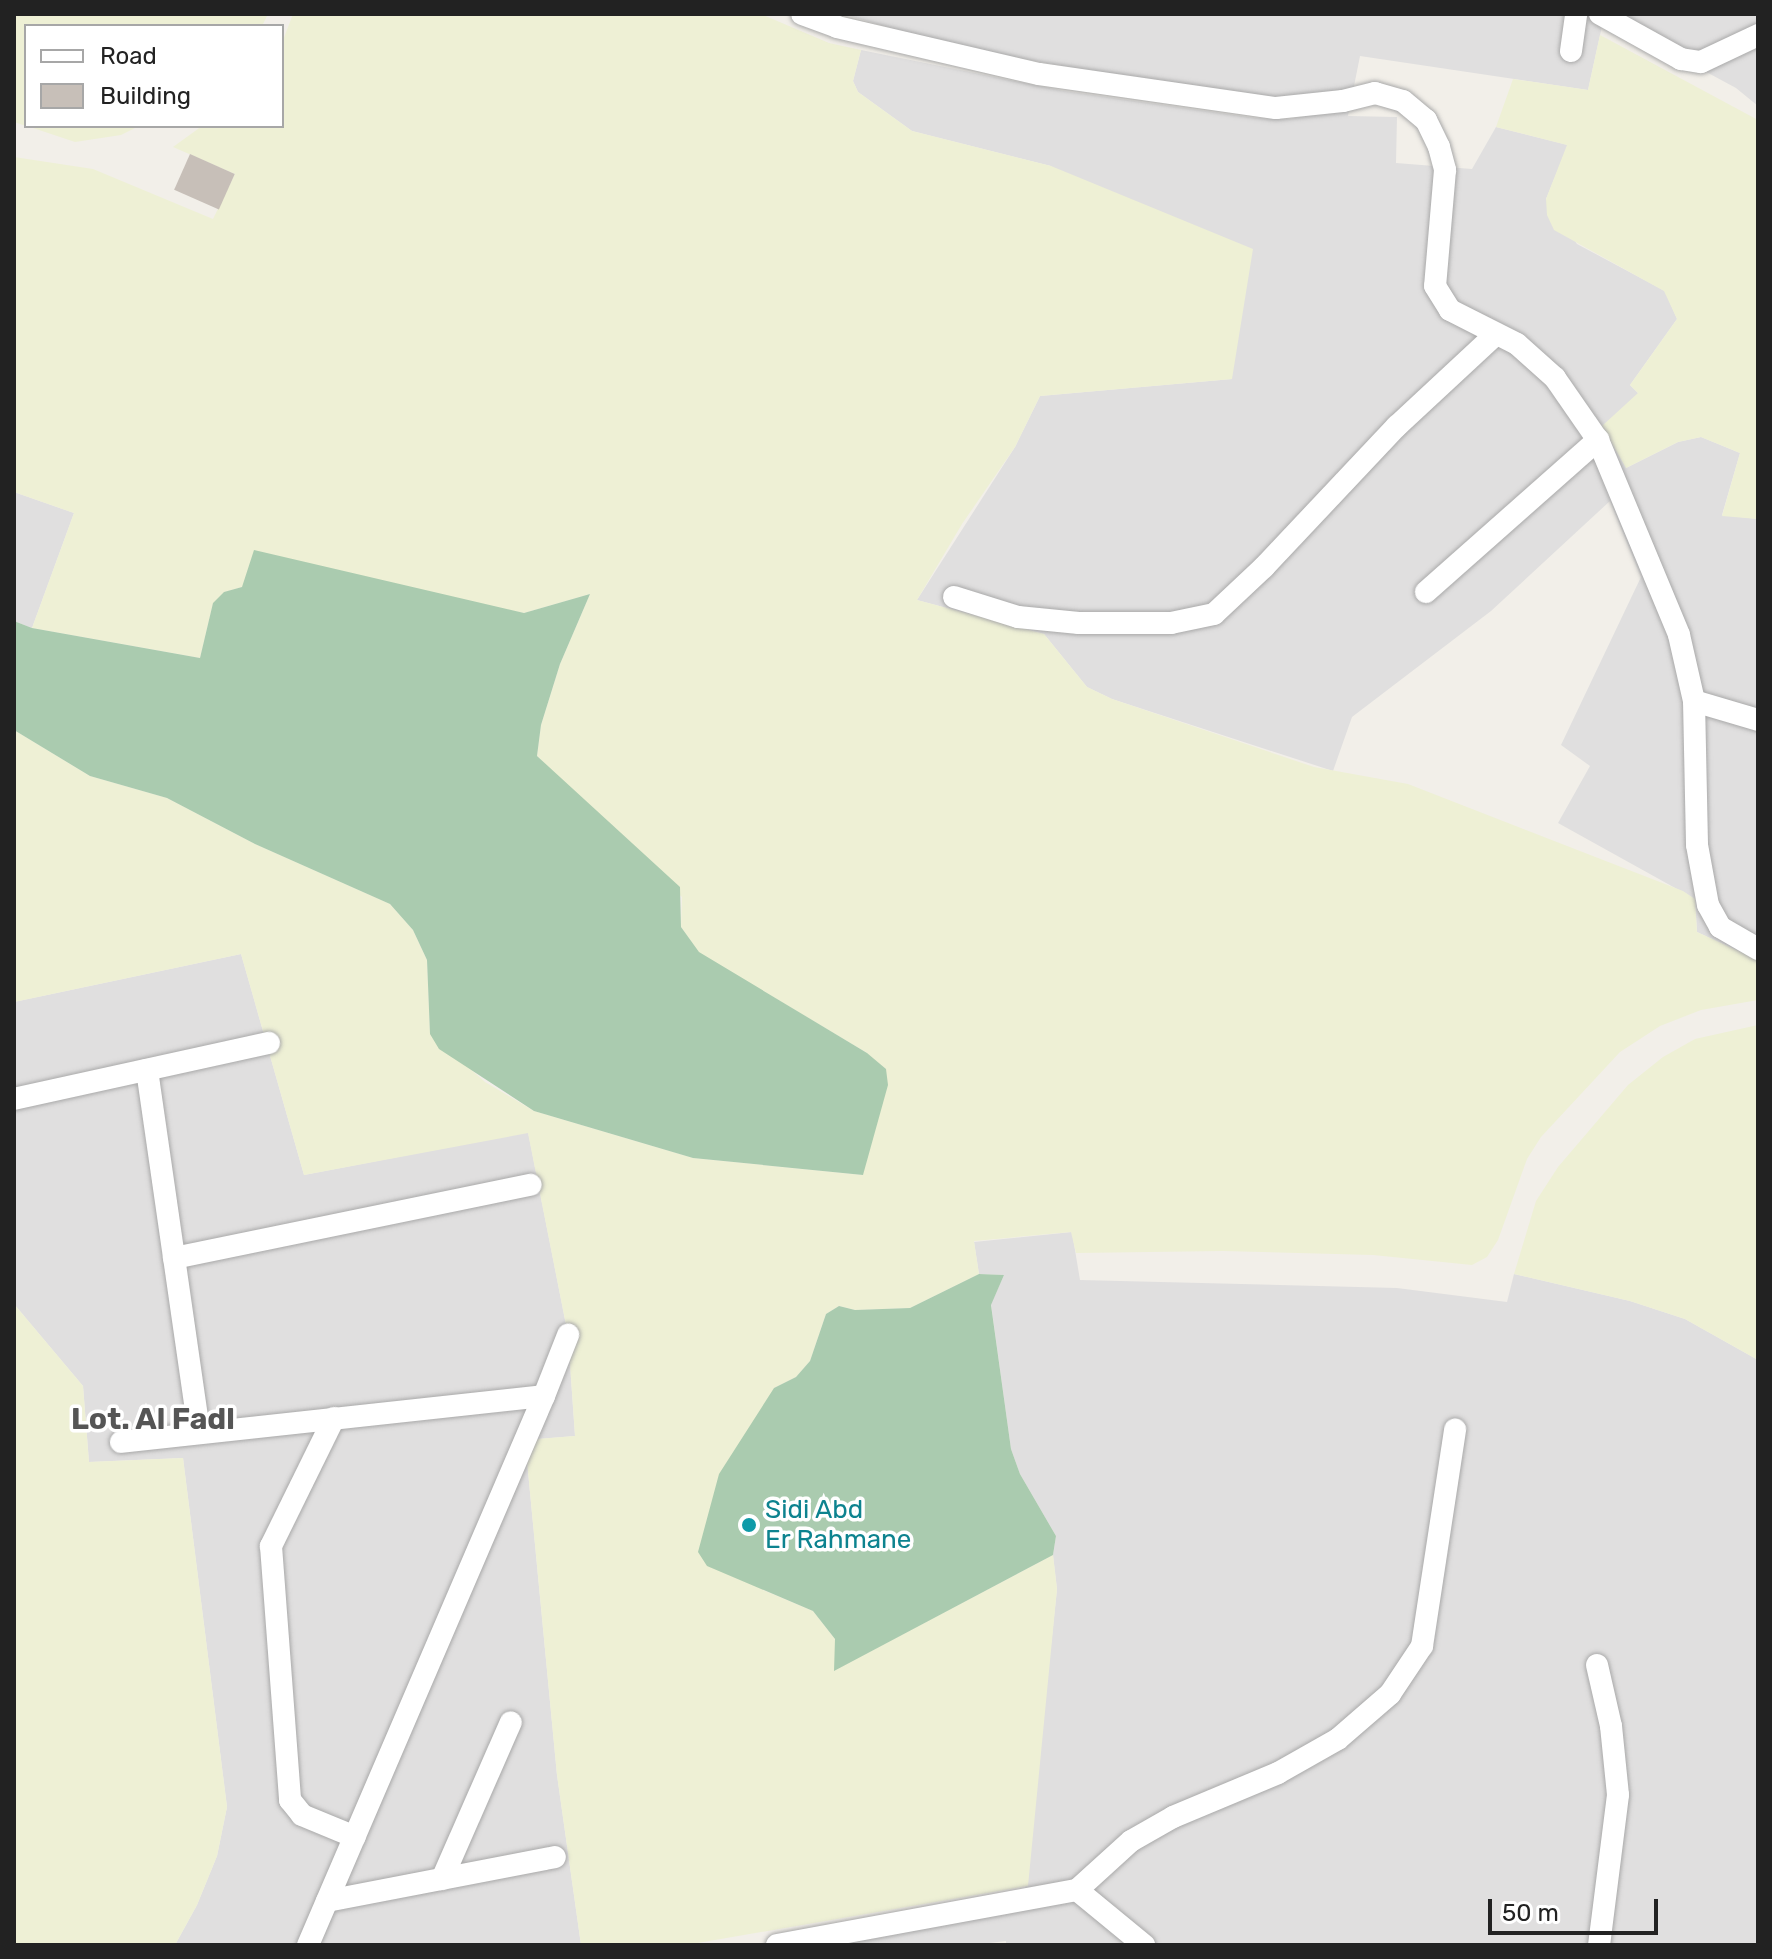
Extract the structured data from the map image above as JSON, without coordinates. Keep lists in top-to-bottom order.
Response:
{
  "districts": ["Lot. Al Fadl"],
  "places": ["Sidi Abd Er Rahmane"],
  "legend": ["Road", "Building"],
  "scale_bar": "50 m"
}
